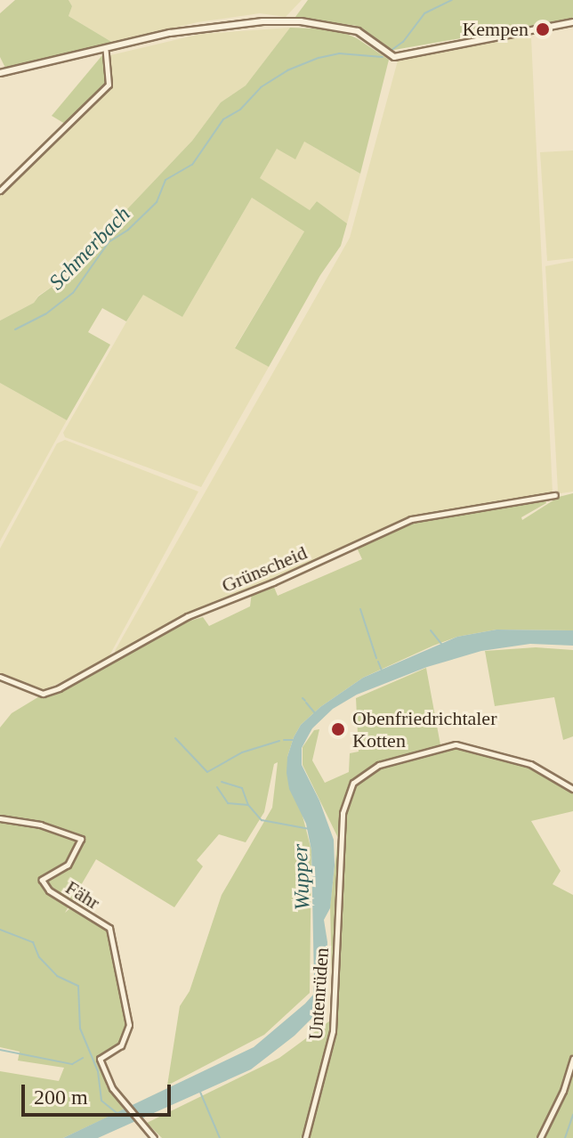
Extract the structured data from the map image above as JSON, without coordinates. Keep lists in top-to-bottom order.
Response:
{
  "streets": {
    "street": ["Grünscheid", "Fähr", "Untenrüden"]
  },
  "water": ["Schmerbach", "Wupper"],
  "places": ["Kempen", "Obenfriedrichtaler Kotten"],
  "scale_bar": "200 m"
}
